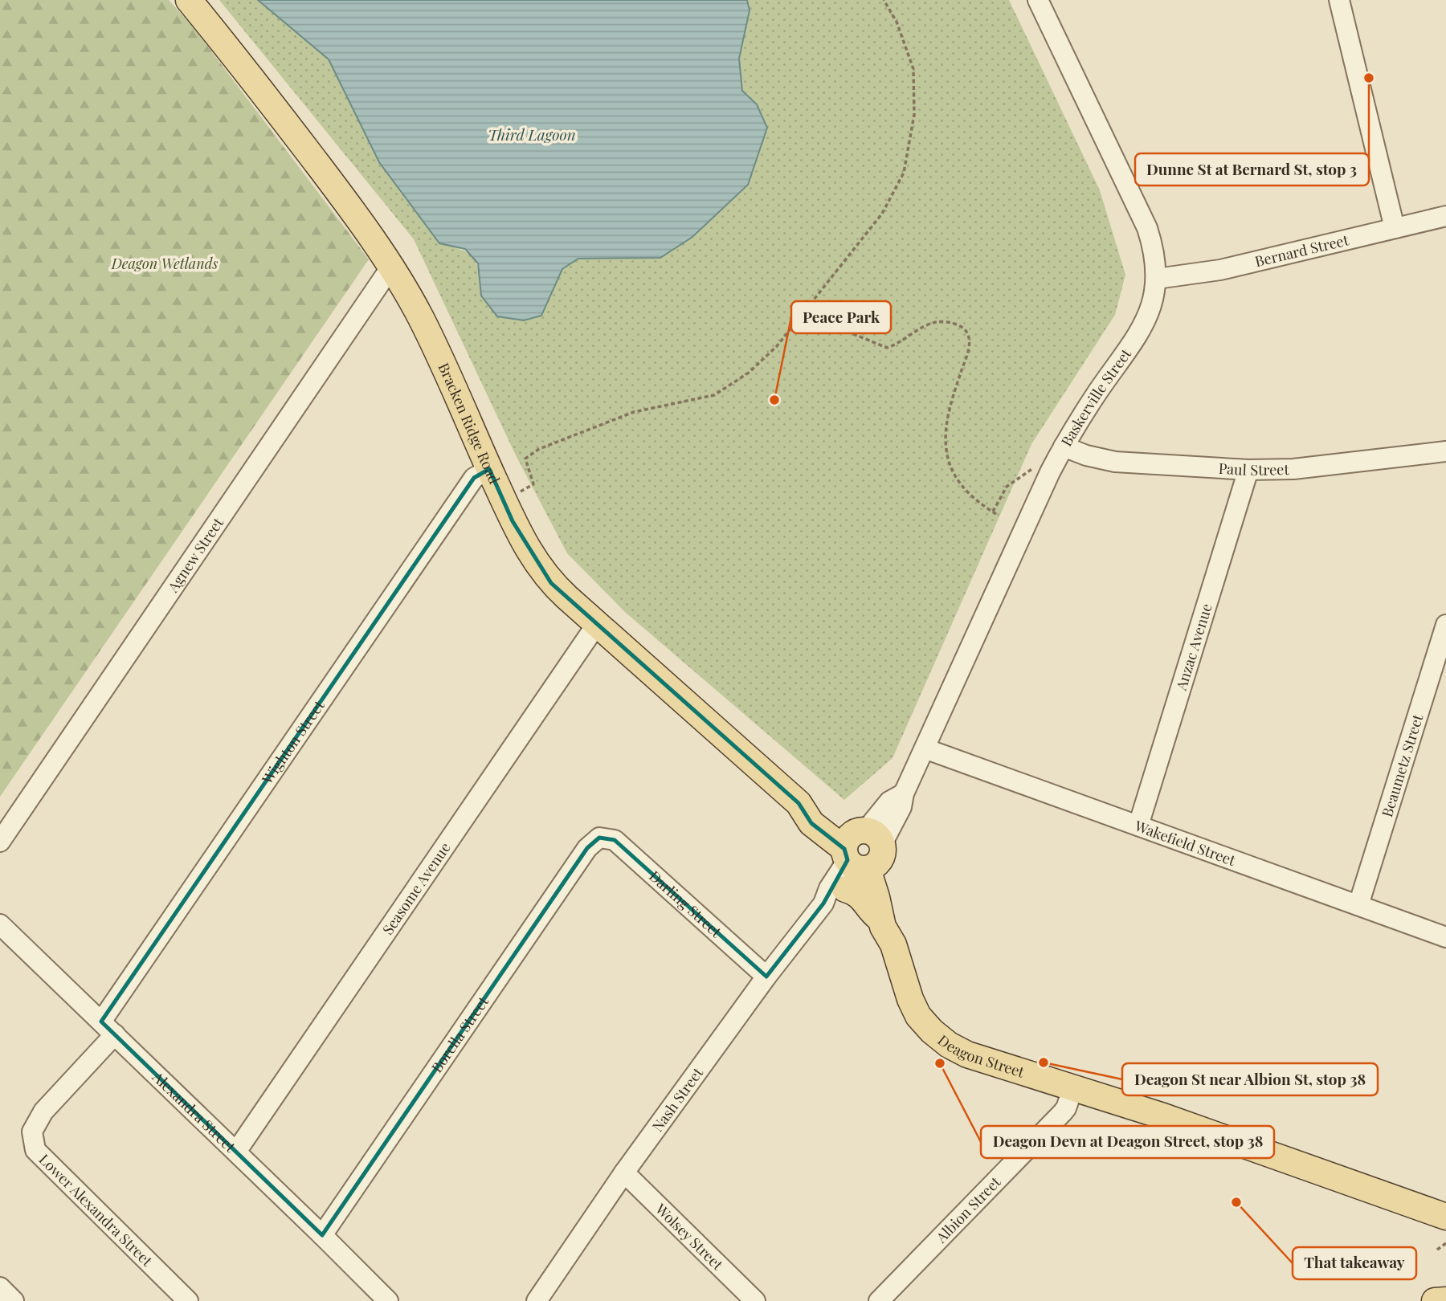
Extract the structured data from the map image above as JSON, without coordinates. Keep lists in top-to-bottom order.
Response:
{
  "streets": {
    "main road": ["Bracken Ridge Road", "Deagon Street"],
    "street": [
      "Bernard Street",
      "Baskerville Street",
      "Paul Street",
      "Agnew Street",
      "Anzac Avenue",
      "Wighton Street",
      "Beaumetz Street",
      "Wakefield Street",
      "Seasome Avenue",
      "Darling Street",
      "Borella Street",
      "Nash Street",
      "Alexandra Street",
      "Lower Alexandra Street",
      "Albion Street",
      "Wolsey Street"
    ]
  },
  "crossings": [
    ["Bernard Street", "Baskerville Street"],
    ["Baskerville Street", "Bracken Ridge Road"],
    ["Baskerville Street", "Paul Street"],
    ["Baskerville Street", "Wakefield Street"],
    ["Baskerville Street", "Deagon Street"],
    ["Baskerville Street", "Nash Street"],
    ["Bracken Ridge Road", "Agnew Street"],
    ["Bracken Ridge Road", "Wighton Street"],
    ["Bracken Ridge Road", "Seasome Avenue"],
    ["Bracken Ridge Road", "Deagon Street"],
    ["Bracken Ridge Road", "Nash Street"],
    ["Paul Street", "Anzac Avenue"],
    ["Anzac Avenue", "Wakefield Street"],
    ["Wighton Street", "Alexandra Street"],
    ["Wighton Street", "Lower Alexandra Street"],
    ["Beaumetz Street", "Wakefield Street"],
    ["Seasome Avenue", "Alexandra Street"],
    ["Darling Street", "Borella Street"],
    ["Darling Street", "Nash Street"],
    ["Borella Street", "Alexandra Street"],
    ["Deagon Street", "Nash Street"],
    ["Deagon Street", "Albion Street"],
    ["Nash Street", "Wolsey Street"],
    ["Alexandra Street", "Lower Alexandra Street"]
  ],
  "water": ["Third Lagoon"],
  "parks": ["Deagon Wetlands"],
  "places": [
    "Dunne St at Bernard St, stop 3",
    "Peace Park",
    "Deagon St near Albion St, stop 38",
    "Deagon Devn at Deagon Street, stop 38",
    "That takeaway"
  ]
}
